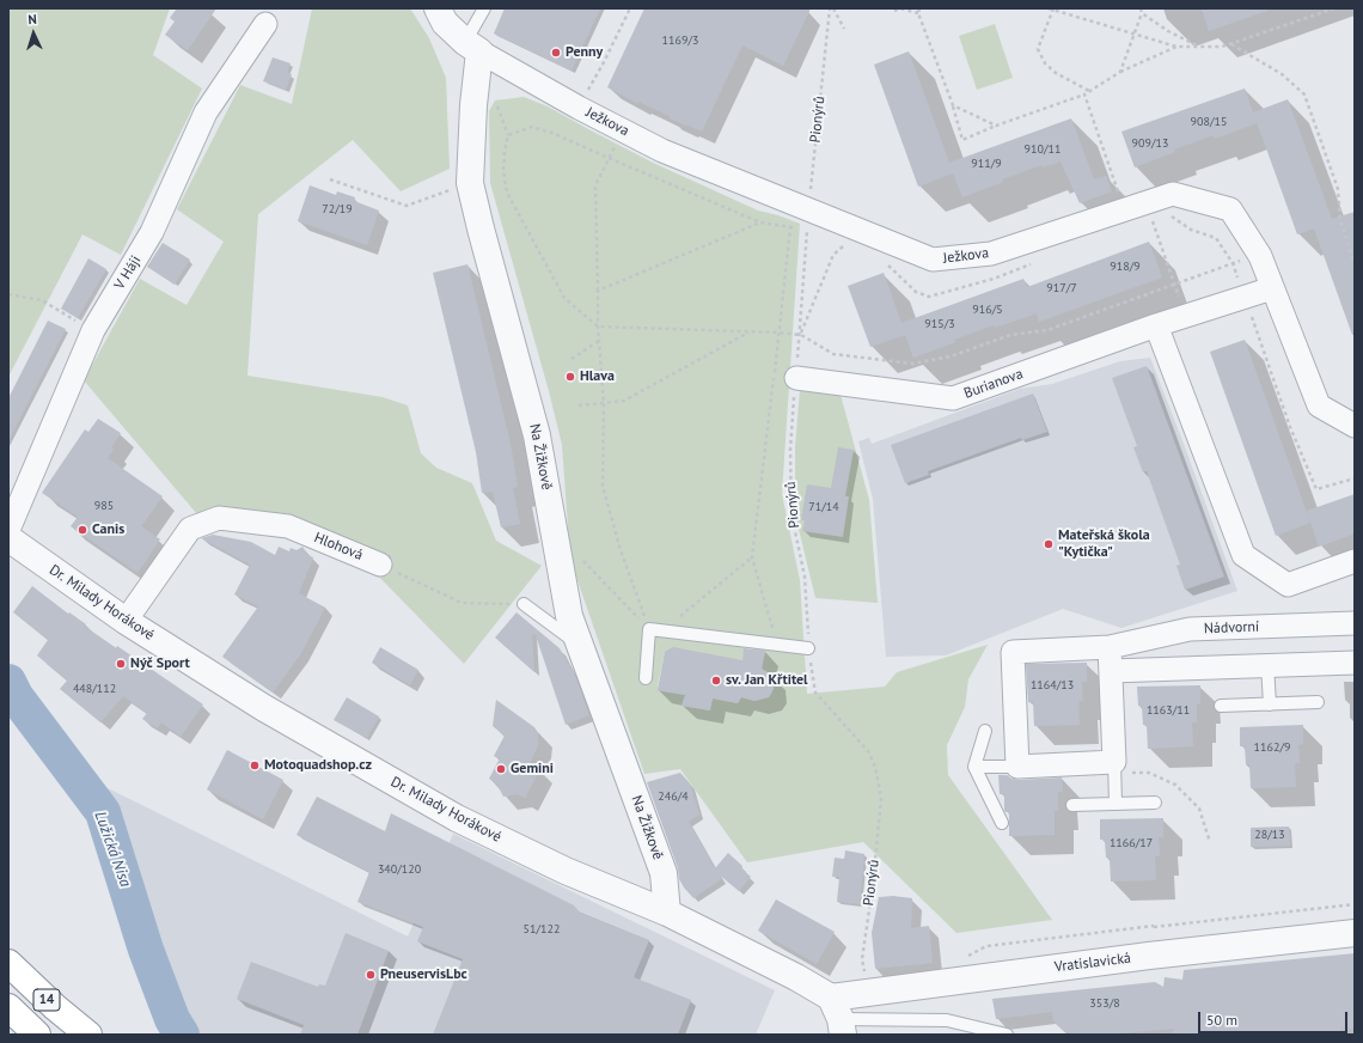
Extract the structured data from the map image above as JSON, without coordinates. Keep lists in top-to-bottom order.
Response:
{
  "streets": {
    "highway": ["14"],
    "street": [
      "Ježkova",
      "V Háji",
      "Burianova",
      "Na Žižkově",
      "Hlohová",
      "Dr. Milady Horákové",
      "Nádvorní",
      "Vratislavická"
    ],
    "path": ["Pionýrů"]
  },
  "crossings": [
    ["Pionýrů", "Ježkova"],
    ["Pionýrů", "Burianova"],
    ["Ježkova", "Burianova"],
    ["Ježkova", "Na Žižkově"],
    ["Na Žižkově", "Dr. Milady Horákové"],
    ["Hlohová", "Dr. Milady Horákové"],
    ["Dr. Milady Horákové", "Vratislavická"]
  ],
  "water": ["Lužická Nisa"],
  "places": [
    "Penny",
    "Hlava",
    "Canis",
    "Mateřská škola \"Kytička\"",
    "Nýč Sport",
    "sv. Jan Křtitel",
    "Motoquadshop.cz",
    "Gemini",
    "PneuservisLbc"
  ],
  "house_numbers": [
    "1169/3",
    "908/15",
    "909/13",
    "910/11",
    "911/9",
    "72/19",
    "918/9",
    "917/7",
    "916/5",
    "915/3",
    "985",
    "71/14",
    "1164/13",
    "448/112",
    "1163/11",
    "1162/9",
    "246/4",
    "28/13",
    "1166/17",
    "340/120",
    "51/122",
    "353/8"
  ],
  "scale_bar": "50 m",
  "north": "top"
}
